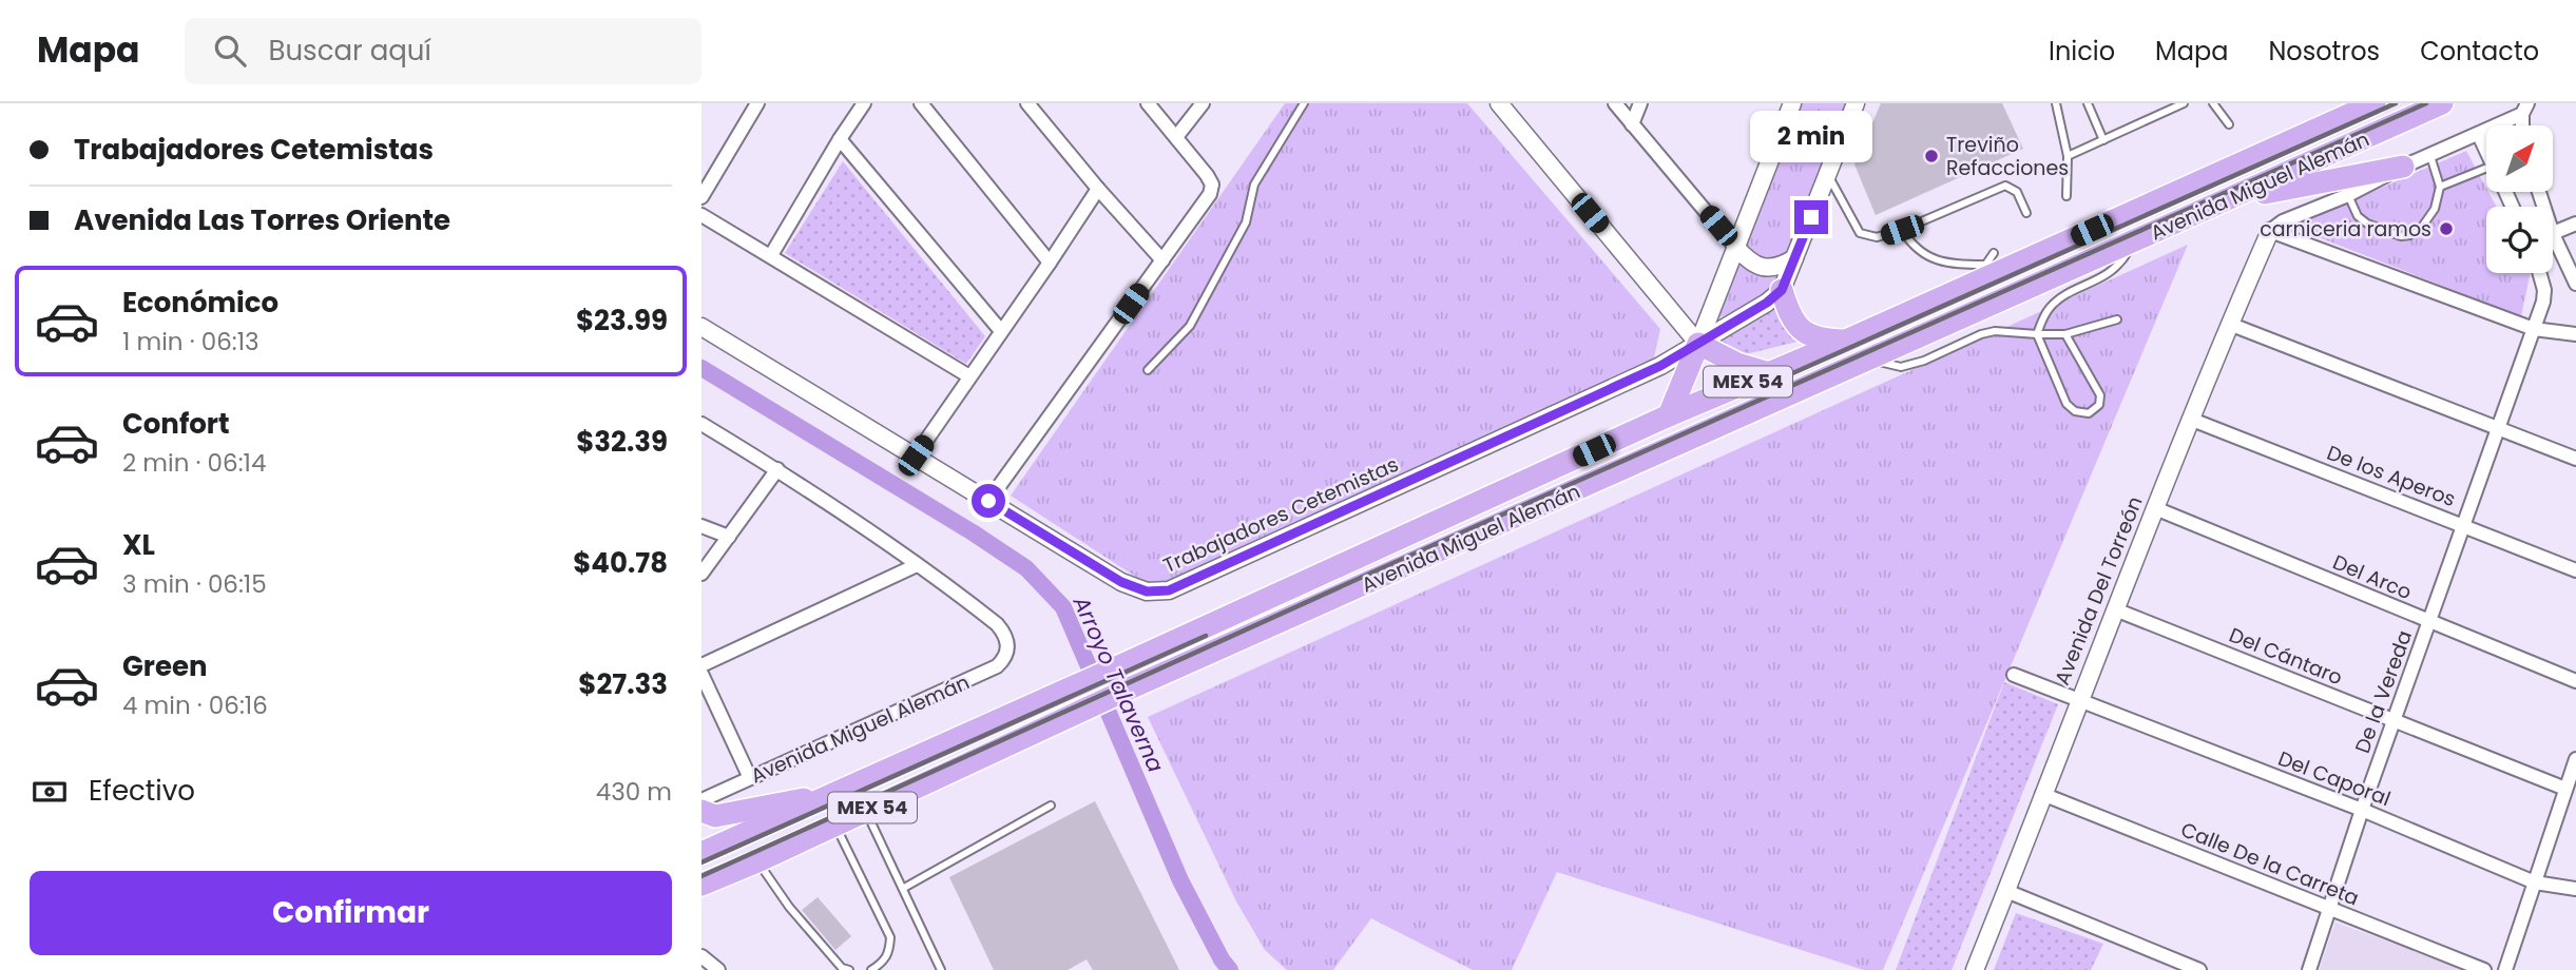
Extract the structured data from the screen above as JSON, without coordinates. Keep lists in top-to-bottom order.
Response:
{
  "streets": {
    "highway": ["Avenida Miguel Alemán", "MEX 54"],
    "street": [
      "De los Aperos",
      "Trabajadores Cetemistas",
      "Del Arco",
      "Avenida Del Torreón",
      "Del Cántaro",
      "De la Vereda",
      "Del Caporal",
      "Calle De la Carreta"
    ]
  },
  "crossings": [
    ["De los Aperos", "Avenida Del Torreón"],
    ["De los Aperos", "De la Vereda"],
    ["Del Arco", "Avenida Del Torreón"],
    ["Del Arco", "De la Vereda"],
    ["Avenida Del Torreón", "Del Cántaro"],
    ["Avenida Del Torreón", "Del Caporal"],
    ["Avenida Del Torreón", "Calle De la Carreta"],
    ["Del Cántaro", "De la Vereda"],
    ["De la Vereda", "Del Caporal"],
    ["De la Vereda", "Calle De la Carreta"]
  ],
  "water": ["Arroyo Talaverna"],
  "places": ["Treviño Refacciones", "carniceria ramos"],
  "north": "top right",
  "page": {
    "header": "Mapa",
    "search": "Buscar aquí",
    "nav": [
      "Inicio",
      "Mapa",
      "Nosotros",
      "Contacto"
    ],
    "banner": ["Trabajadores Cetemistas", "Avenida Las Torres Oriente"],
    "bubble": "2 min",
    "list": [
      {
        "name": "Económico",
        "note": "1 min · 06:13",
        "value": "$23.99"
      },
      {
        "name": "Confort",
        "note": "2 min · 06:14",
        "value": "$32.39"
      },
      {
        "name": "XL",
        "note": "3 min · 06:15",
        "value": "$40.78"
      },
      {
        "name": "Green",
        "note": "4 min · 06:16",
        "value": "$27.33"
      }
    ],
    "pay": ["Efectivo", "430 m"],
    "buttons": "Confirmar"
  }
}
